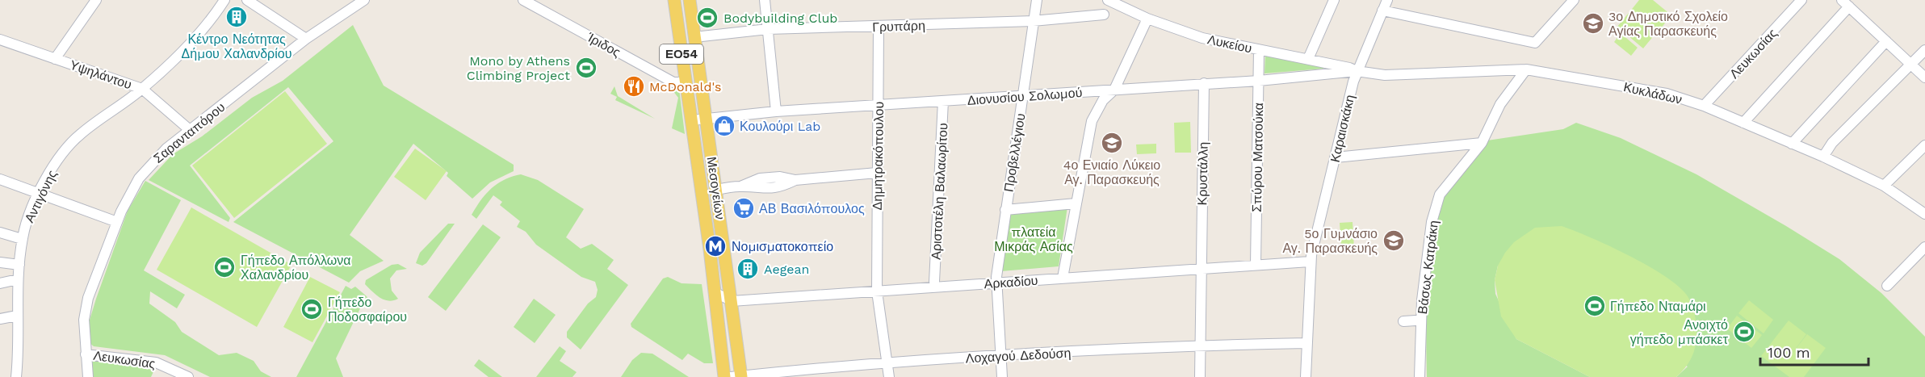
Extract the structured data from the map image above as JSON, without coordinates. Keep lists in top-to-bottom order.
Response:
{
  "streets": {
    "main road": ["ΕΟ54", "Μεσογείων"],
    "street": [
      "Γρυπάρη",
      "Λυκείου",
      "Ίριδος",
      "Λευκωσίας",
      "Υψηλάντου",
      "Κυκλάδων",
      "Διονυσίου Σολωμού",
      "Καραισκάκη",
      "Σαρανταπόρου",
      "Προβελλέγιου",
      "Δημητρακόπουλου",
      "Σπύρου Ματσούκα",
      "Κρυστάλλη",
      "Αριστοτέλη Βαλαωρίτου",
      "Αντιγόνης",
      "Βάσως Κατράκη",
      "Αρκαδίου",
      "Λοχαγού Δεδούση"
    ]
  },
  "crossings": [
    ["Γρυπάρη", "Προβελλέγιου"],
    ["Γρυπάρη", "Δημητρακόπουλου"],
    ["Γρυπάρη", "Μεσογείων"],
    ["Λυκείου", "Κυκλάδων"],
    ["Λυκείου", "Διονυσίου Σολωμού"],
    ["Λυκείου", "Καραισκάκη"],
    ["Λυκείου", "Σπύρου Ματσούκα"],
    ["Ίριδος", "Μεσογείων"],
    ["Λευκωσίας", "Κυκλάδων"],
    ["Λευκωσίας", "Σαρανταπόρου"],
    ["Υψηλάντου", "Σαρανταπόρου"],
    ["Υψηλάντου", "Αντιγόνης"],
    ["Κυκλάδων", "Διονυσίου Σολωμού"],
    ["Κυκλάδων", "Καραισκάκη"],
    ["Κυκλάδων", "Βάσως Κατράκη"],
    ["Διονυσίου Σολωμού", "Καραισκάκη"],
    ["Διονυσίου Σολωμού", "Προβελλέγιου"],
    ["Διονυσίου Σολωμού", "Δημητρακόπουλου"],
    ["Διονυσίου Σολωμού", "Σπύρου Ματσούκα"],
    ["Διονυσίου Σολωμού", "Κρυστάλλη"],
    ["Διονυσίου Σολωμού", "Μεσογείων"],
    ["Διονυσίου Σολωμού", "Αριστοτέλη Βαλαωρίτου"],
    ["Καραισκάκη", "Αρκαδίου"],
    ["Καραισκάκη", "Λοχαγού Δεδούση"],
    ["Προβελλέγιου", "Αρκαδίου"],
    ["Προβελλέγιου", "Λοχαγού Δεδούση"],
    ["Δημητρακόπουλου", "Αρκαδίου"],
    ["Δημητρακόπουλου", "Λοχαγού Δεδούση"],
    ["Σπύρου Ματσούκα", "Αρκαδίου"],
    ["Κρυστάλλη", "Αρκαδίου"],
    ["Κρυστάλλη", "Λοχαγού Δεδούση"],
    ["Μεσογείων", "Αρκαδίου"],
    ["Μεσογείων", "Λοχαγού Δεδούση"],
    ["Αριστοτέλη Βαλαωρίτου", "Αρκαδίου"]
  ],
  "parks": ["πλατεία Μικράς Ασίας"],
  "places": {
    "building": ["Κέντρο Νεότητας Δήμου Χαλανδρίου", "Aegean"],
    "sports": [
      "Bodybuilding Club",
      "Mono by Athens Climbing Project",
      "Γήπεδο Απόλλωνα Χαλανδρίου",
      "Γήπεδο Νταμάρι",
      "Γήπεδο Ποδοσφαίρου",
      "Ανοιχτό γήπεδο μπάσκετ"
    ],
    "school or university": ["3ο Δημοτικό Σχολείο Αγίας Παρασκευής", "4ο Ενιαίο Λύκειο Αγ. Παρασκευής", "5ο Γυμνάσιο Αγ. Παρασκευής"],
    "restaurant": ["McDonald's"],
    "shop": ["Κουλούρι Lab"],
    "supermarket": ["ΑΒ Βασιλόπουλος"],
    "metro station": ["Νομισματοκοπείο"]
  },
  "scale_bar": "100 m"
}
